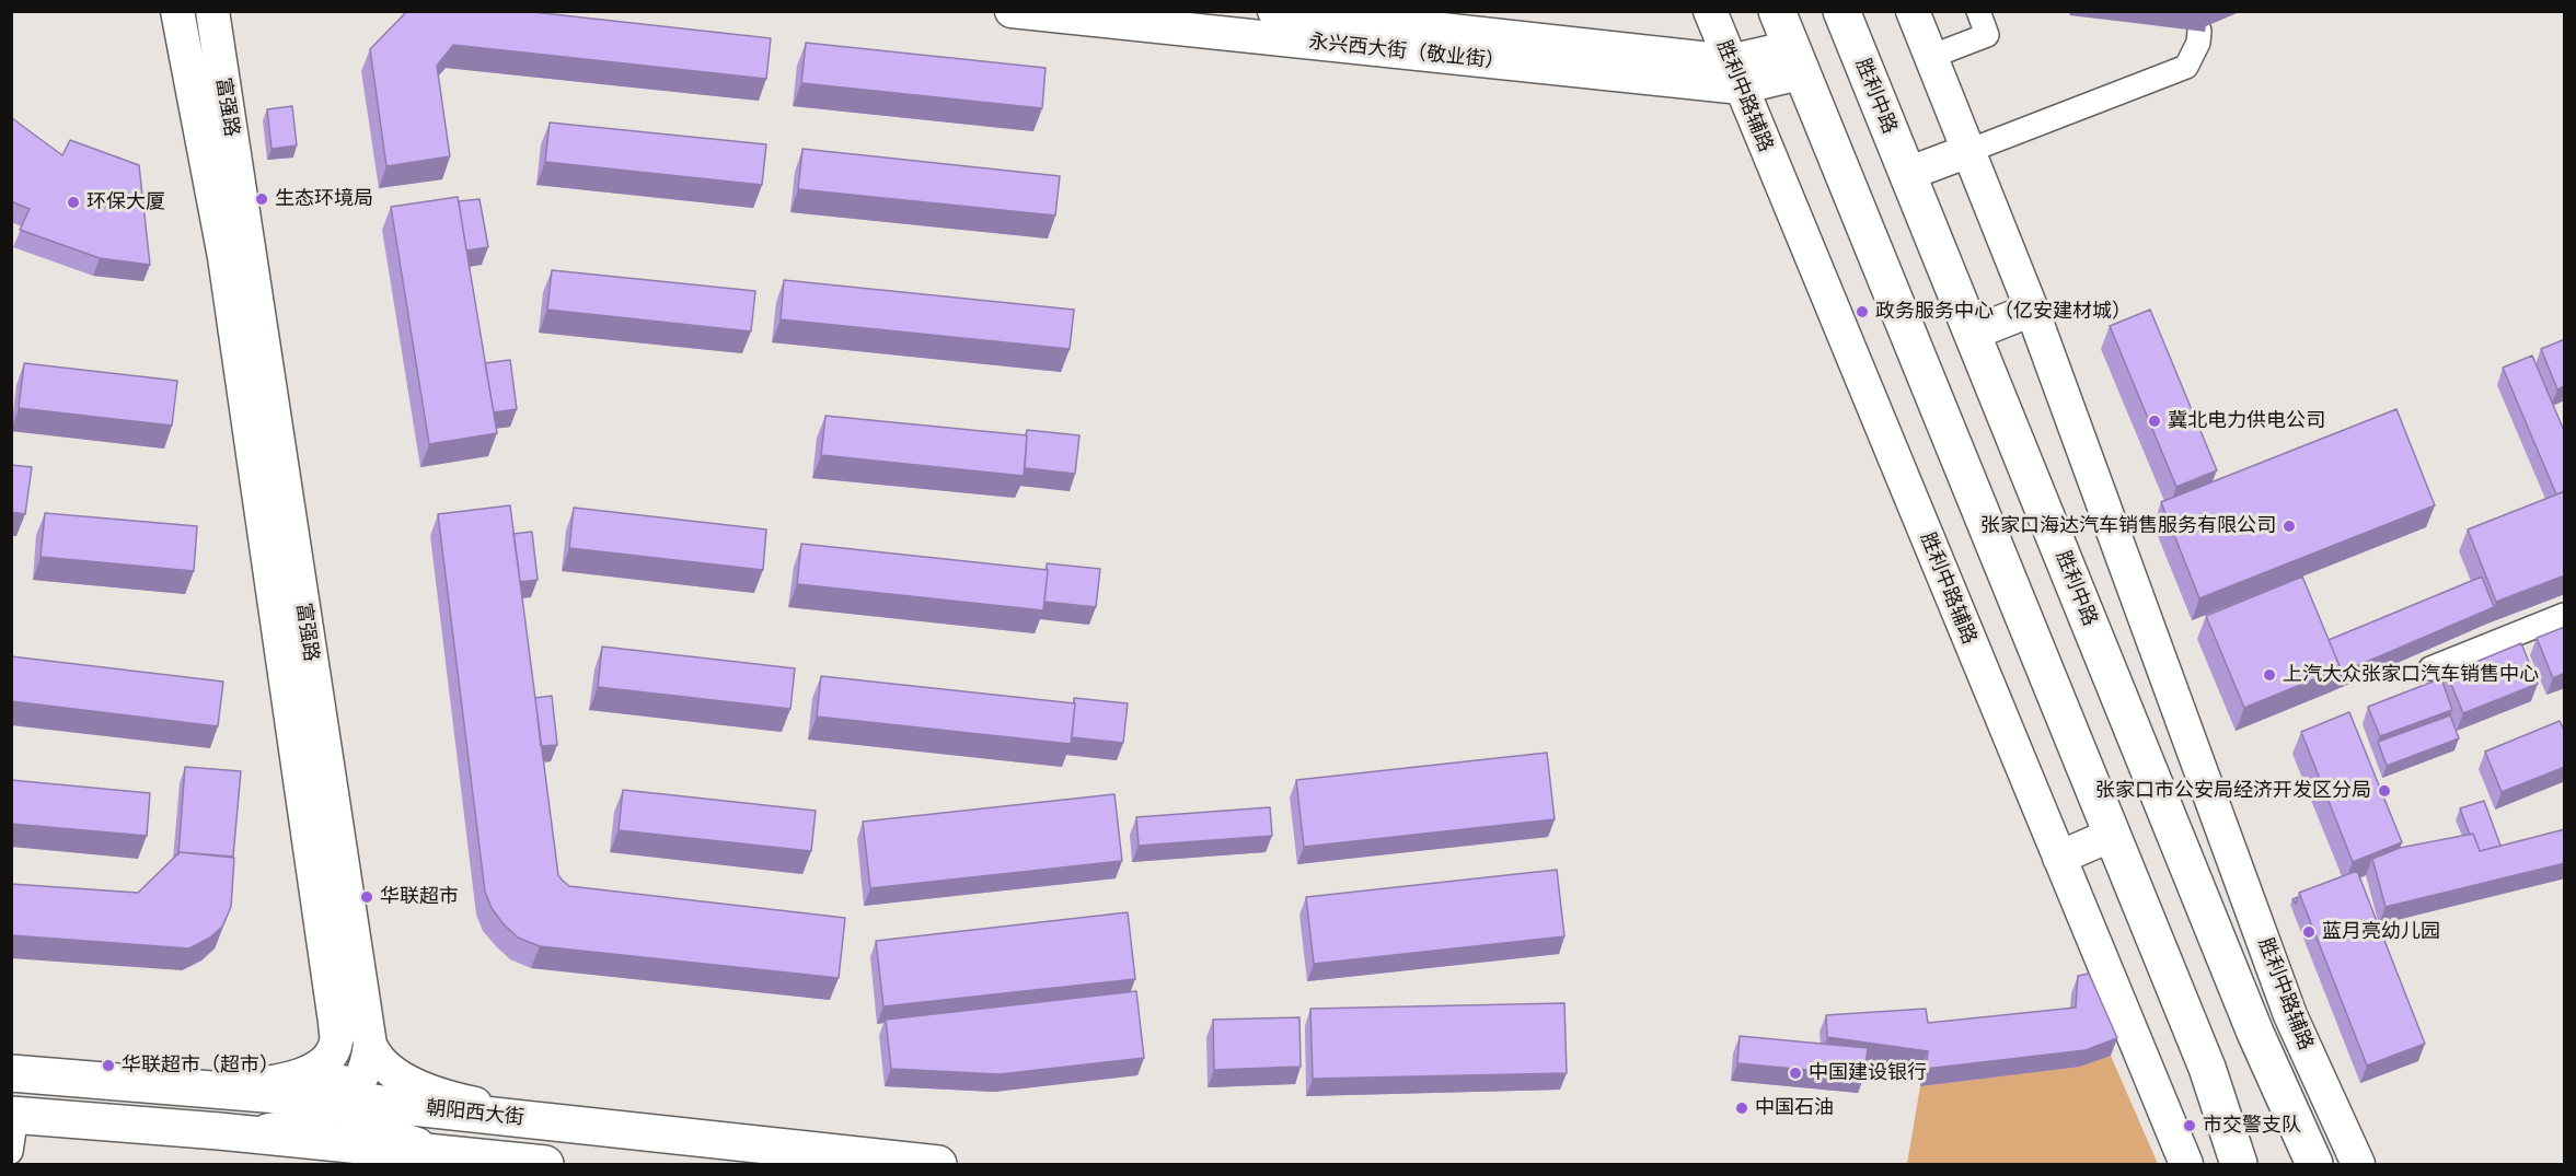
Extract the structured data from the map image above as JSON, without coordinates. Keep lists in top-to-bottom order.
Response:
{
  "streets": {
    "main road": [
      "永兴西大街（敬业街）",
      "胜利中路辅路",
      "胜利中路",
      "富强路",
      "朝阳西大街"
    ]
  },
  "crossings": [
    ["永兴西大街（敬业街）", "胜利中路辅路"],
    ["富强路", "朝阳西大街"]
  ],
  "places": [
    "生态环境局",
    "环保大厦",
    "政务服务中心（亿安建材城）",
    "冀北电力供电公司",
    "张家口海达汽车销售服务有限公司",
    "上汽大众张家口汽车销售中心",
    "张家口市公安局经济开发区分局",
    "华联超市",
    "蓝月亮幼儿园",
    "华联超市（超市）",
    "中国建设银行",
    "中国石油",
    "市交警支队"
  ]
}
